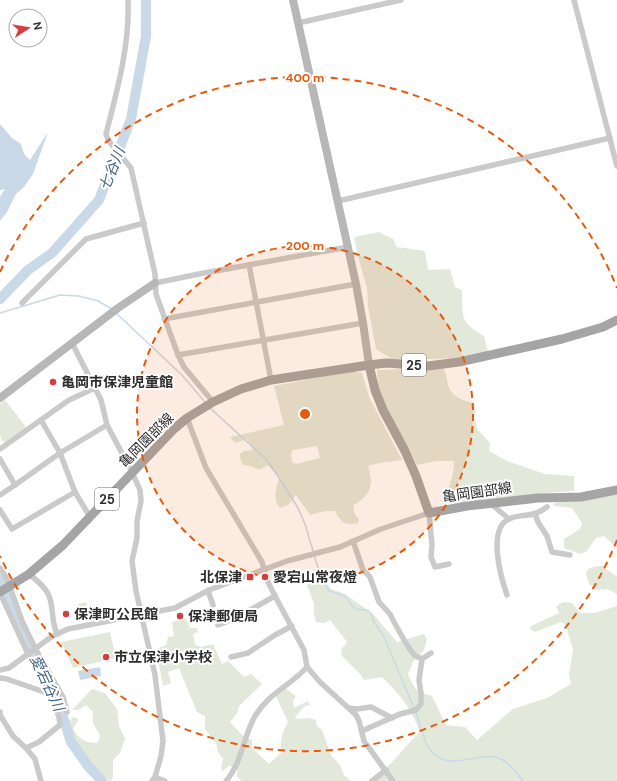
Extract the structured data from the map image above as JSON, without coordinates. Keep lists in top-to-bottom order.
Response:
{
  "streets": {
    "main road": ["25", "亀岡園部線"]
  },
  "water": ["七谷川", "愛宕谷川"],
  "places": {
    "other": [
      "亀岡市保津児童館",
      "愛宕山常夜燈",
      "保津町公民館",
      "保津郵便局",
      "市立保津小学校"
    ],
    "transit": ["北保津"]
  },
  "north": "right",
  "rings": ["400 m", "200 m"]
}
